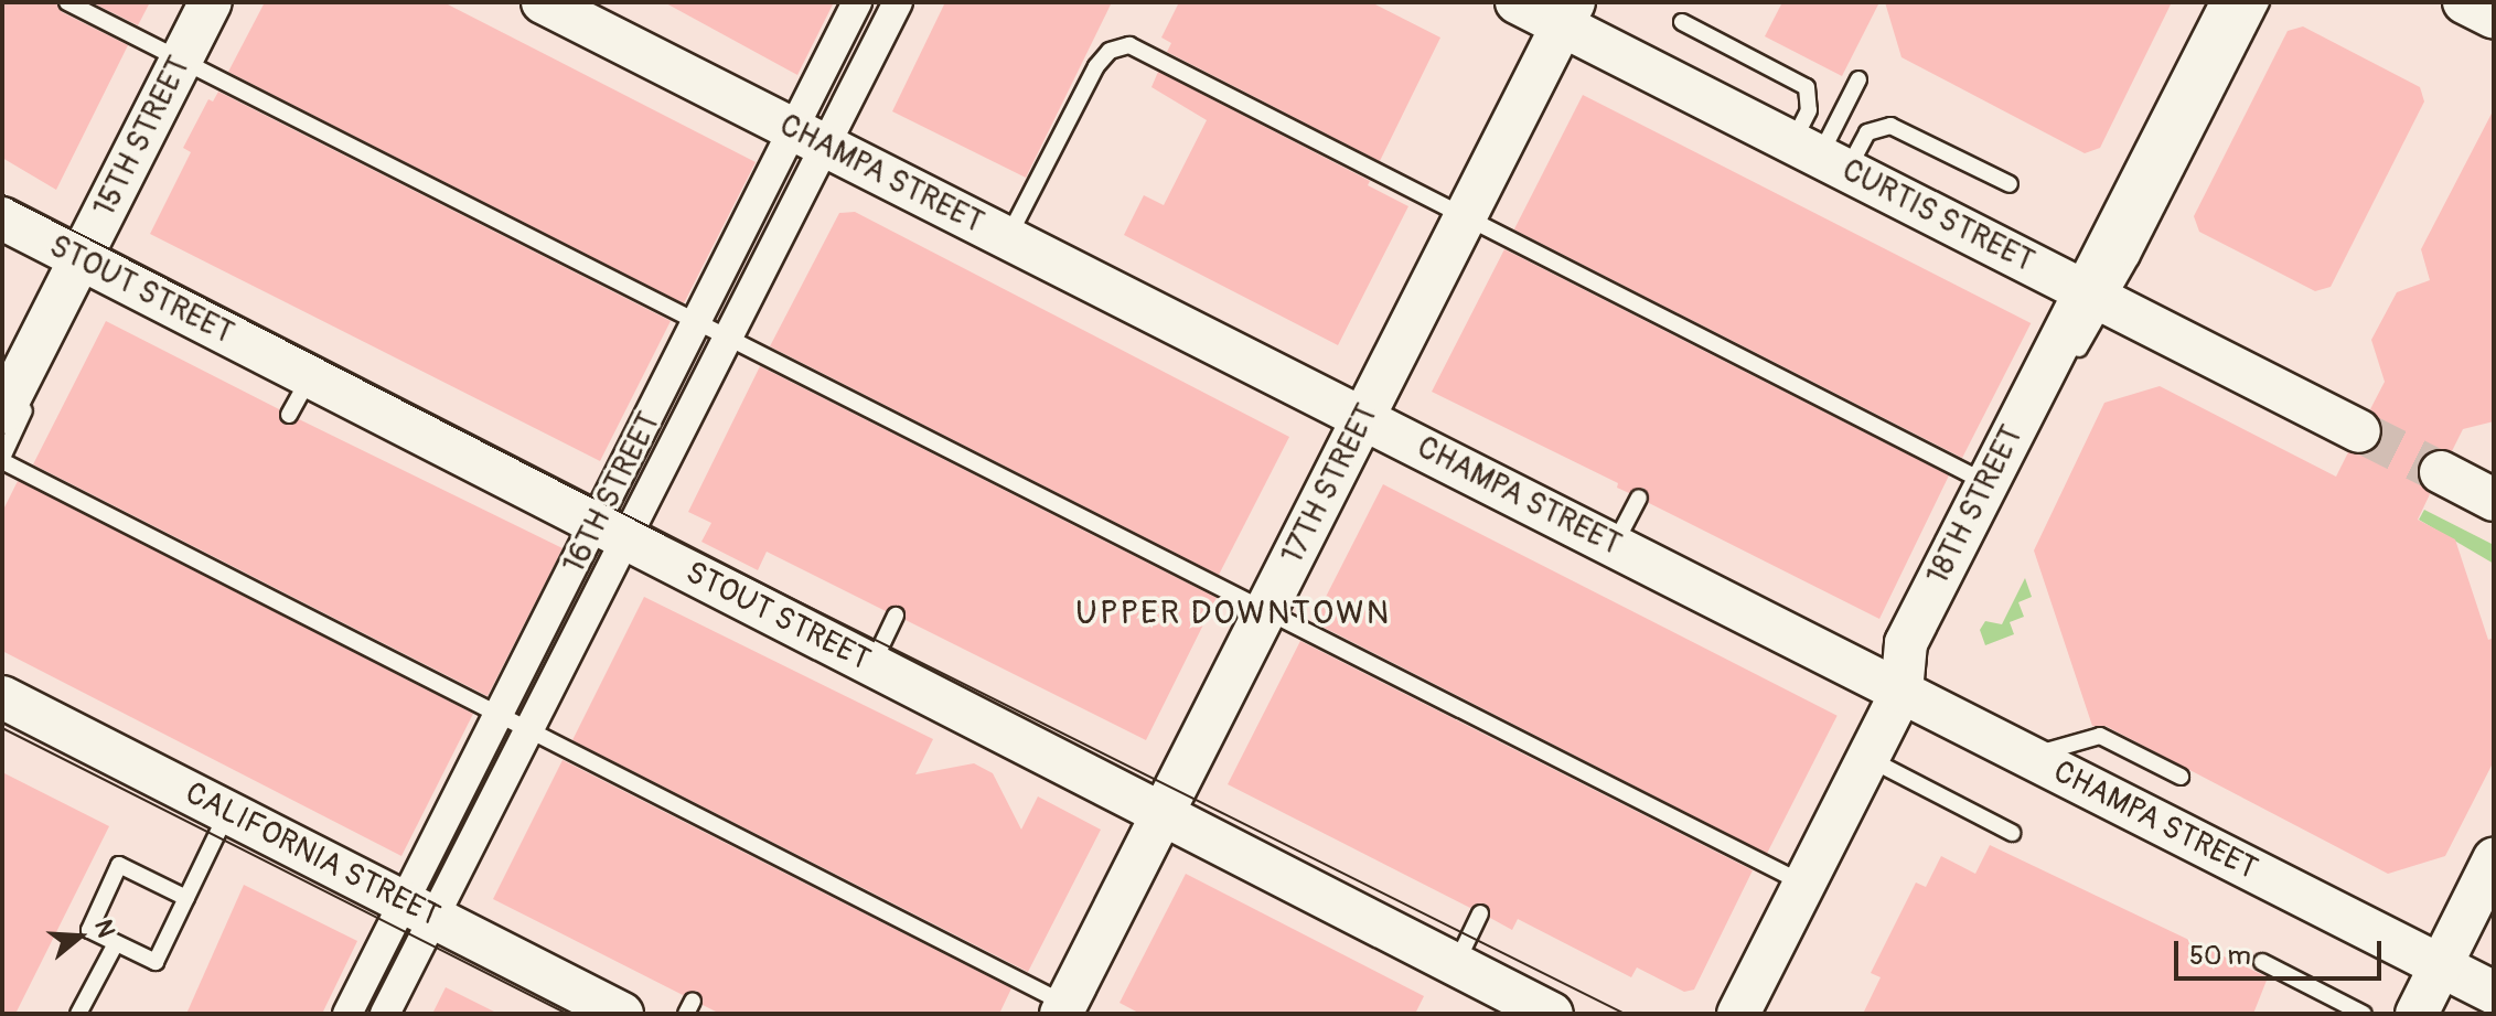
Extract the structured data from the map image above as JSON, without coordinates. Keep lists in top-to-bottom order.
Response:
{
  "streets": {
    "main road": [
      "15TH STREET",
      "CHAMPA STREET",
      "CURTIS STREET",
      "STOUT STREET",
      "17TH STREET",
      "18TH STREET",
      "CALIFORNIA STREET"
    ],
    "street": ["16TH STREET"]
  },
  "crossings": [
    ["15TH STREET", "STOUT STREET"],
    ["CHAMPA STREET", "17TH STREET"],
    ["CHAMPA STREET", "16TH STREET"],
    ["CHAMPA STREET", "18TH STREET"],
    ["CURTIS STREET", "17TH STREET"],
    ["CURTIS STREET", "18TH STREET"],
    ["STOUT STREET", "17TH STREET"],
    ["STOUT STREET", "16TH STREET"],
    ["16TH STREET", "CALIFORNIA STREET"]
  ],
  "districts": ["UPPER DOWNTOWN"],
  "scale_bar": "50 m",
  "north": "right"
}
